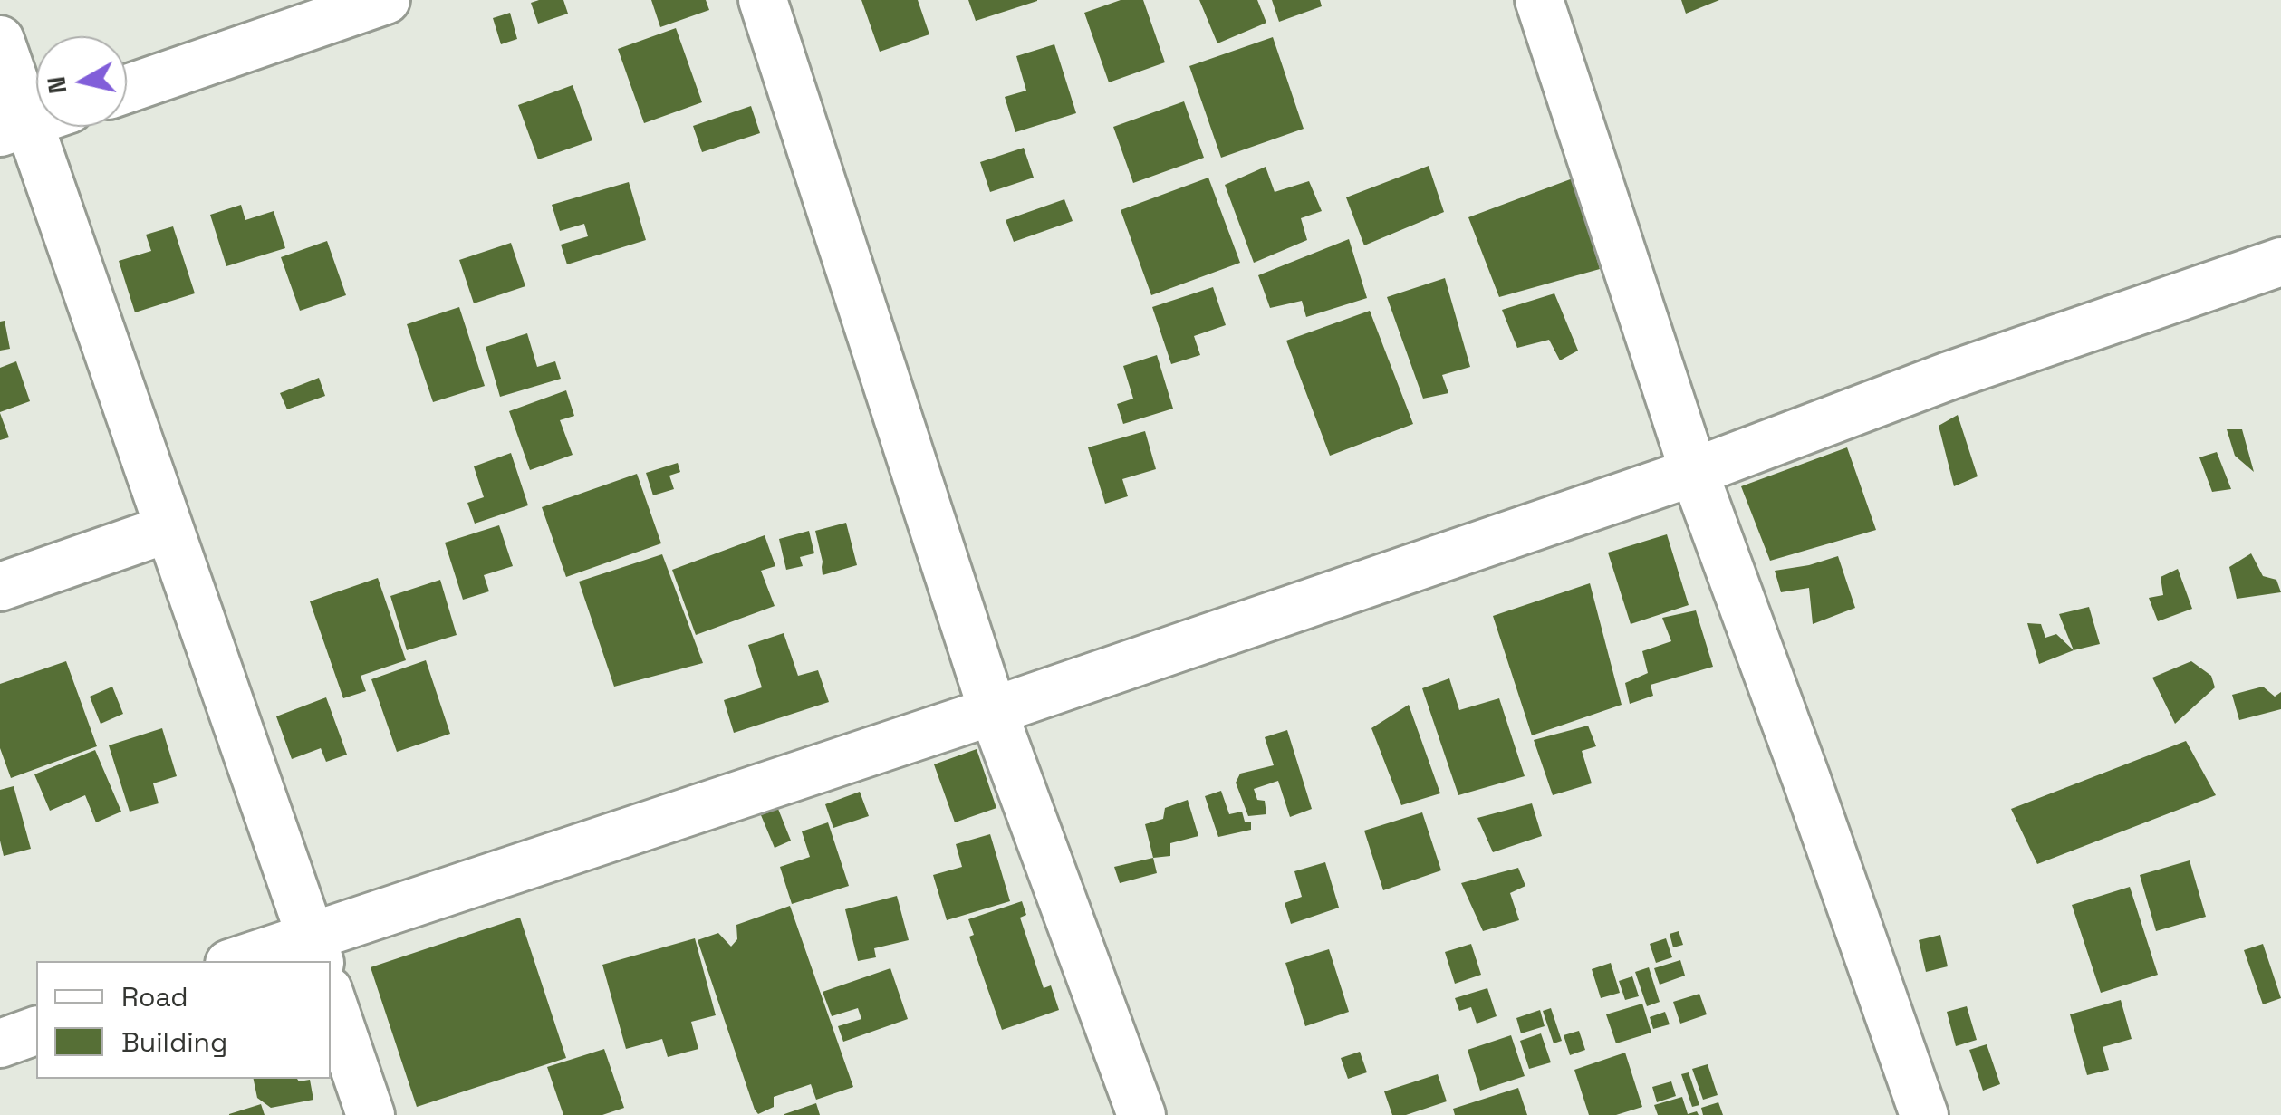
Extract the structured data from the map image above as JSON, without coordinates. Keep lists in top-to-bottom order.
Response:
{
  "legend": ["Road", "Building"],
  "north": "left"
}
